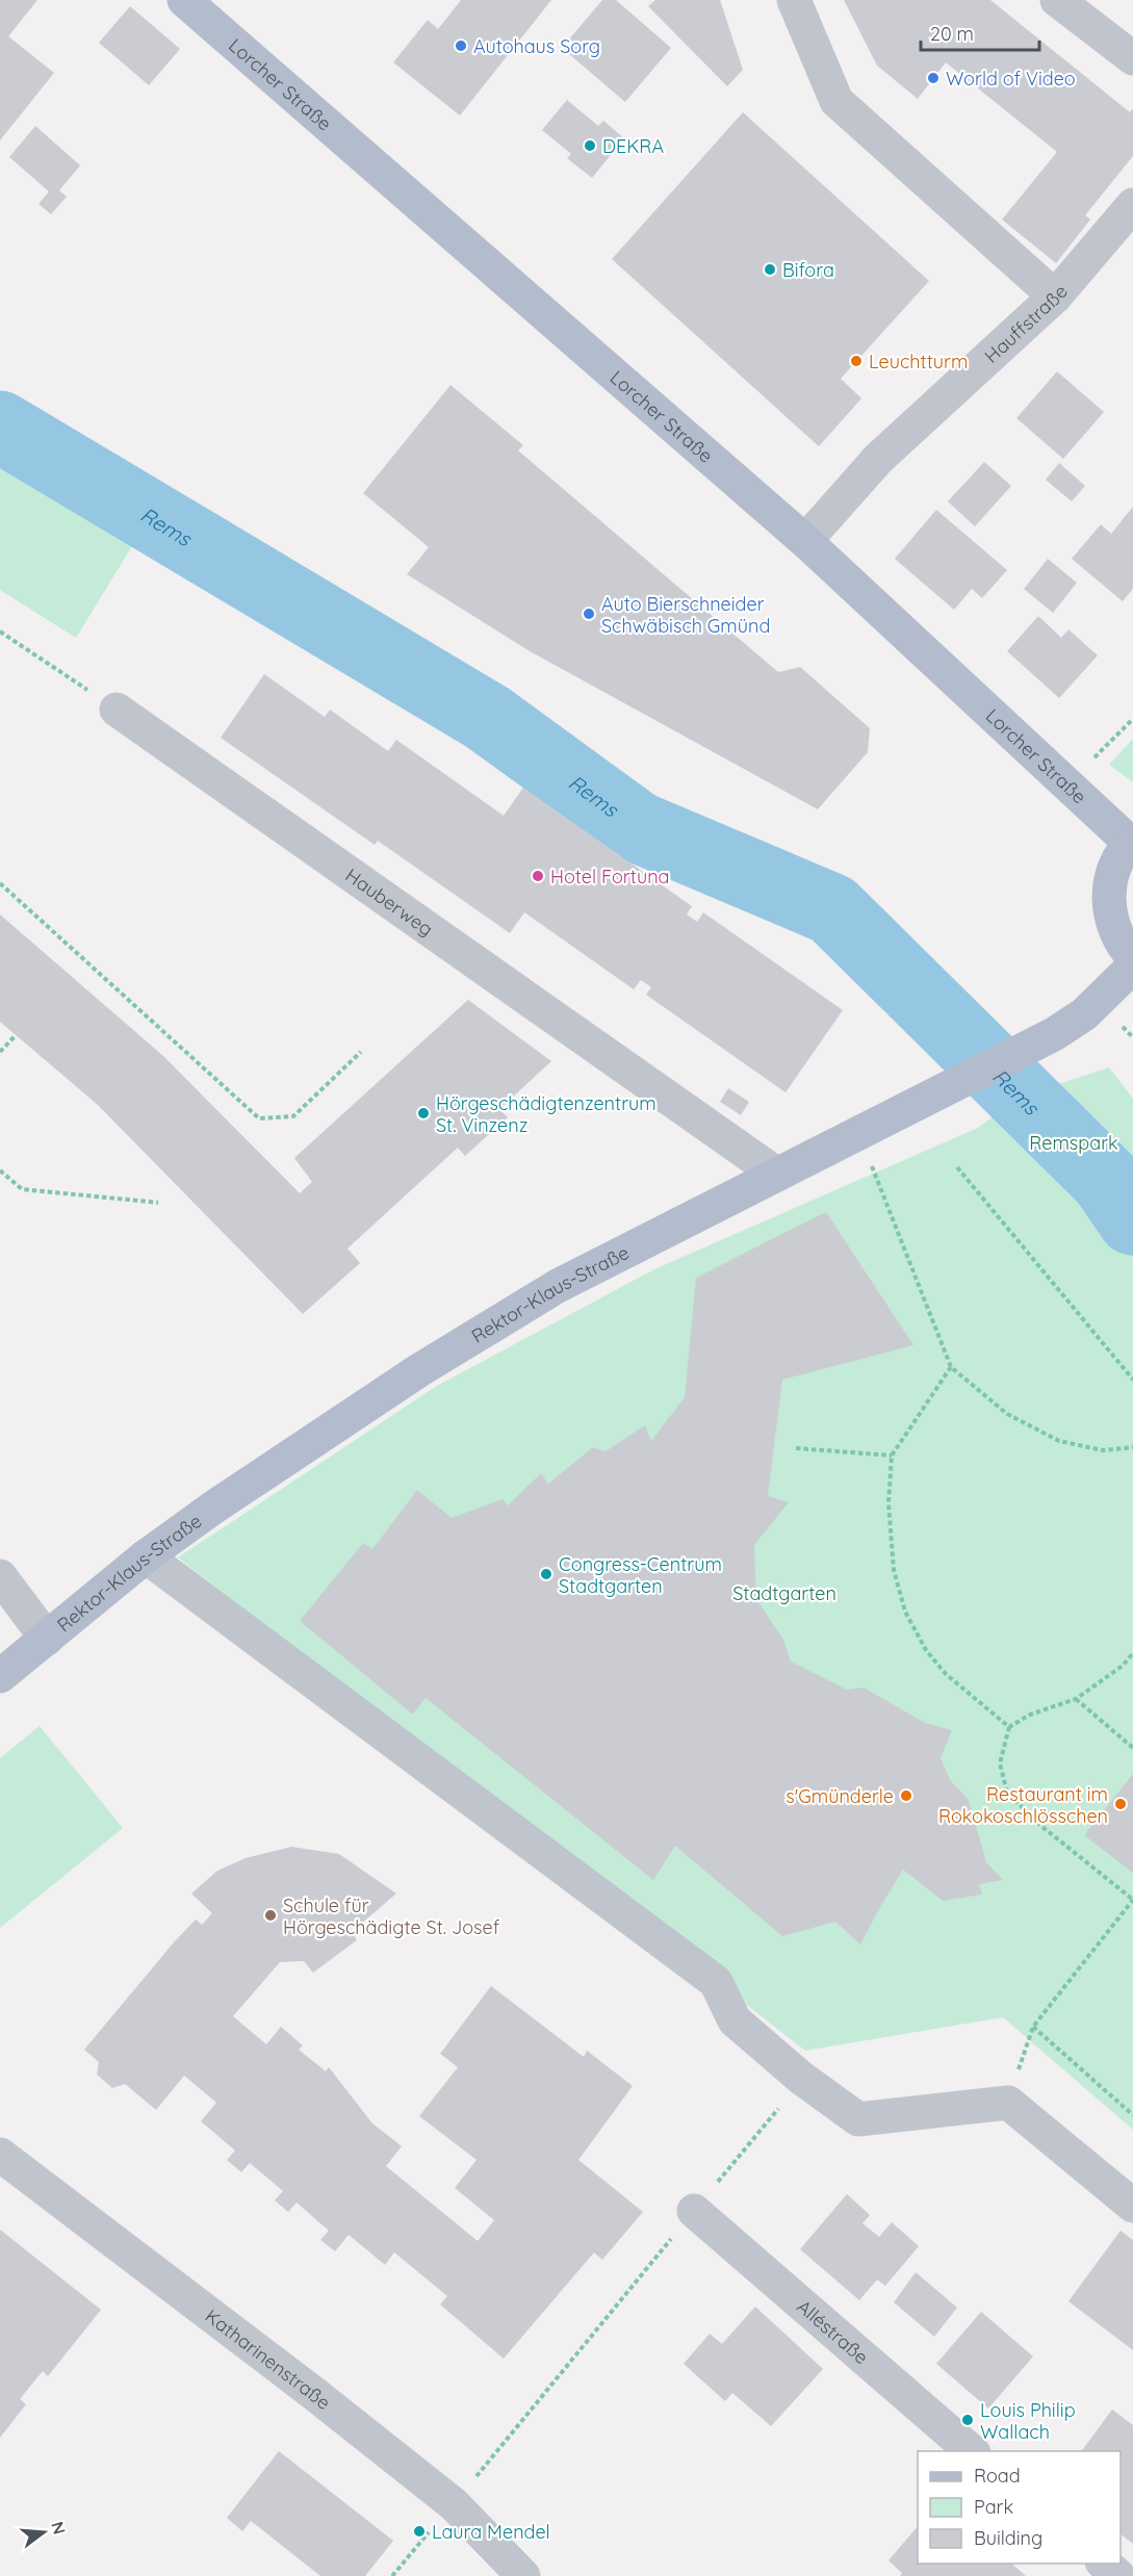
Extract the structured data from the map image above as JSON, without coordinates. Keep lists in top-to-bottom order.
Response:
{
  "streets": {
    "main road": ["Lorcher Straße", "Rektor-Klaus-Straße"],
    "street": [
      "Hauffstraße",
      "Hauberweg",
      "Alléstraße",
      "Katharinenstraße"
    ]
  },
  "crossings": [
    ["Lorcher Straße", "Hauffstraße"],
    ["Hauberweg", "Rektor-Klaus-Straße"]
  ],
  "water": ["Rems"],
  "parks": ["Remspark", "Stadtgarten"],
  "places": [
    "Autohaus Sorg",
    "World of Video",
    "DEKRA",
    "Bifora",
    "Leuchtturm",
    "Auto Bierschneider Schwäbisch Gmünd",
    "Hotel Fortuna",
    "Hörgeschädigtenzentrum St. Vinzenz",
    "Congress-Centrum Stadtgarten",
    "s'Gmünderle",
    "Restaurant im Rokokoschlösschen",
    "Schule für Hörgeschädigte St. Josef",
    "Louis Philip Wallach",
    "Laura Mendel"
  ],
  "legend": ["Road", "Park", "Building"],
  "scale_bar": "20 m",
  "north": "right"
}
